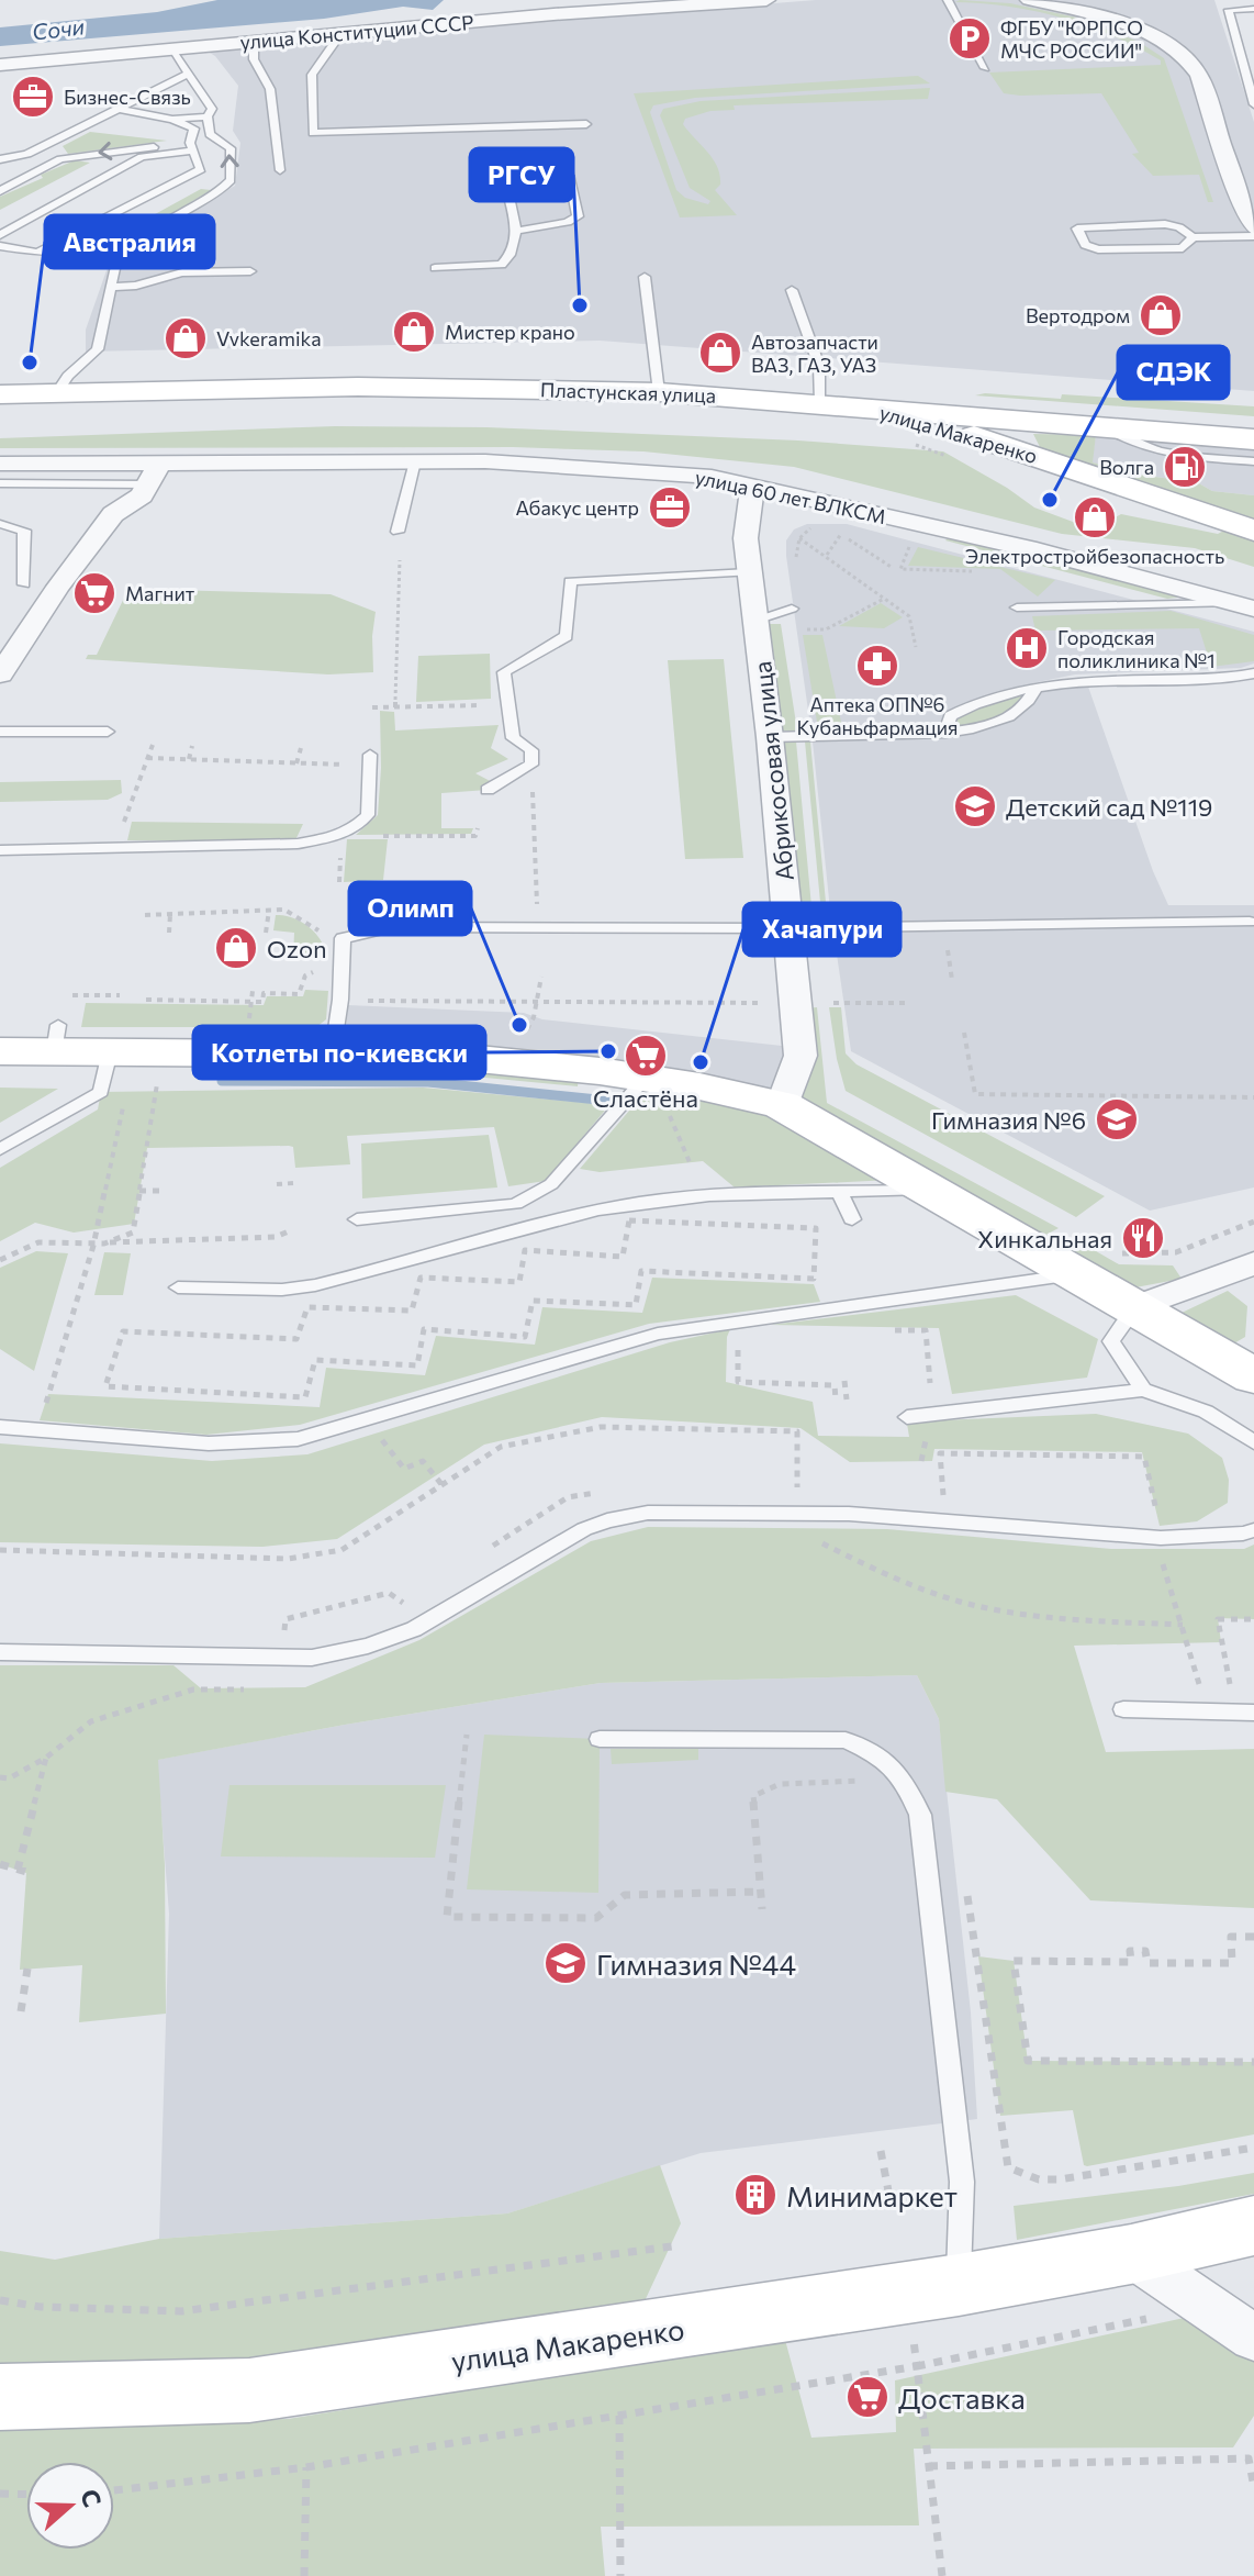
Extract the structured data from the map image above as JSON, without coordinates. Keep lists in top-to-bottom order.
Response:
{
  "streets": {
    "street": [
      "улица Конституции СССР",
      "Пластунская улица",
      "улица Макаренко",
      "улица 60 лет ВЛКСМ",
      "Абрикосовая улица"
    ]
  },
  "crossings": [
    ["Пластунская улица", "улица Макаренко"],
    ["улица 60 лет ВЛКСМ", "Абрикосовая улица"]
  ],
  "water": ["Сочи"],
  "places": {
    "parking": ["ФГБУ \"ЮРПСО МЧС РОССИИ\""],
    "office": ["Бизнес-Связь", "Абакус центр"],
    "other": [
      "РГСУ",
      "Австралия",
      "СДЭК",
      "Олимп",
      "Котлеты по-киевски",
      "Хачапури"
    ],
    "shop": [
      "Вертодром",
      "Мистер крано",
      "Vvkeramika",
      "Автозапчасти ВАЗ, ГАЗ, УАЗ",
      "Электростройбезопасность",
      "Ozon"
    ],
    "fuel station": ["Волга"],
    "supermarket": ["Магнит", "Сластёна", "Доставка"],
    "hospital": ["Городская поликлиника №1"],
    "pharmacy": ["Аптека ОП№6 Кубаньфармация"],
    "school or university": ["Детский сад №119", "Гимназия №6", "Гимназия №44"],
    "restaurant": ["Хинкальная"],
    "building": ["Минимаркет"]
  },
  "north": "right"
}
